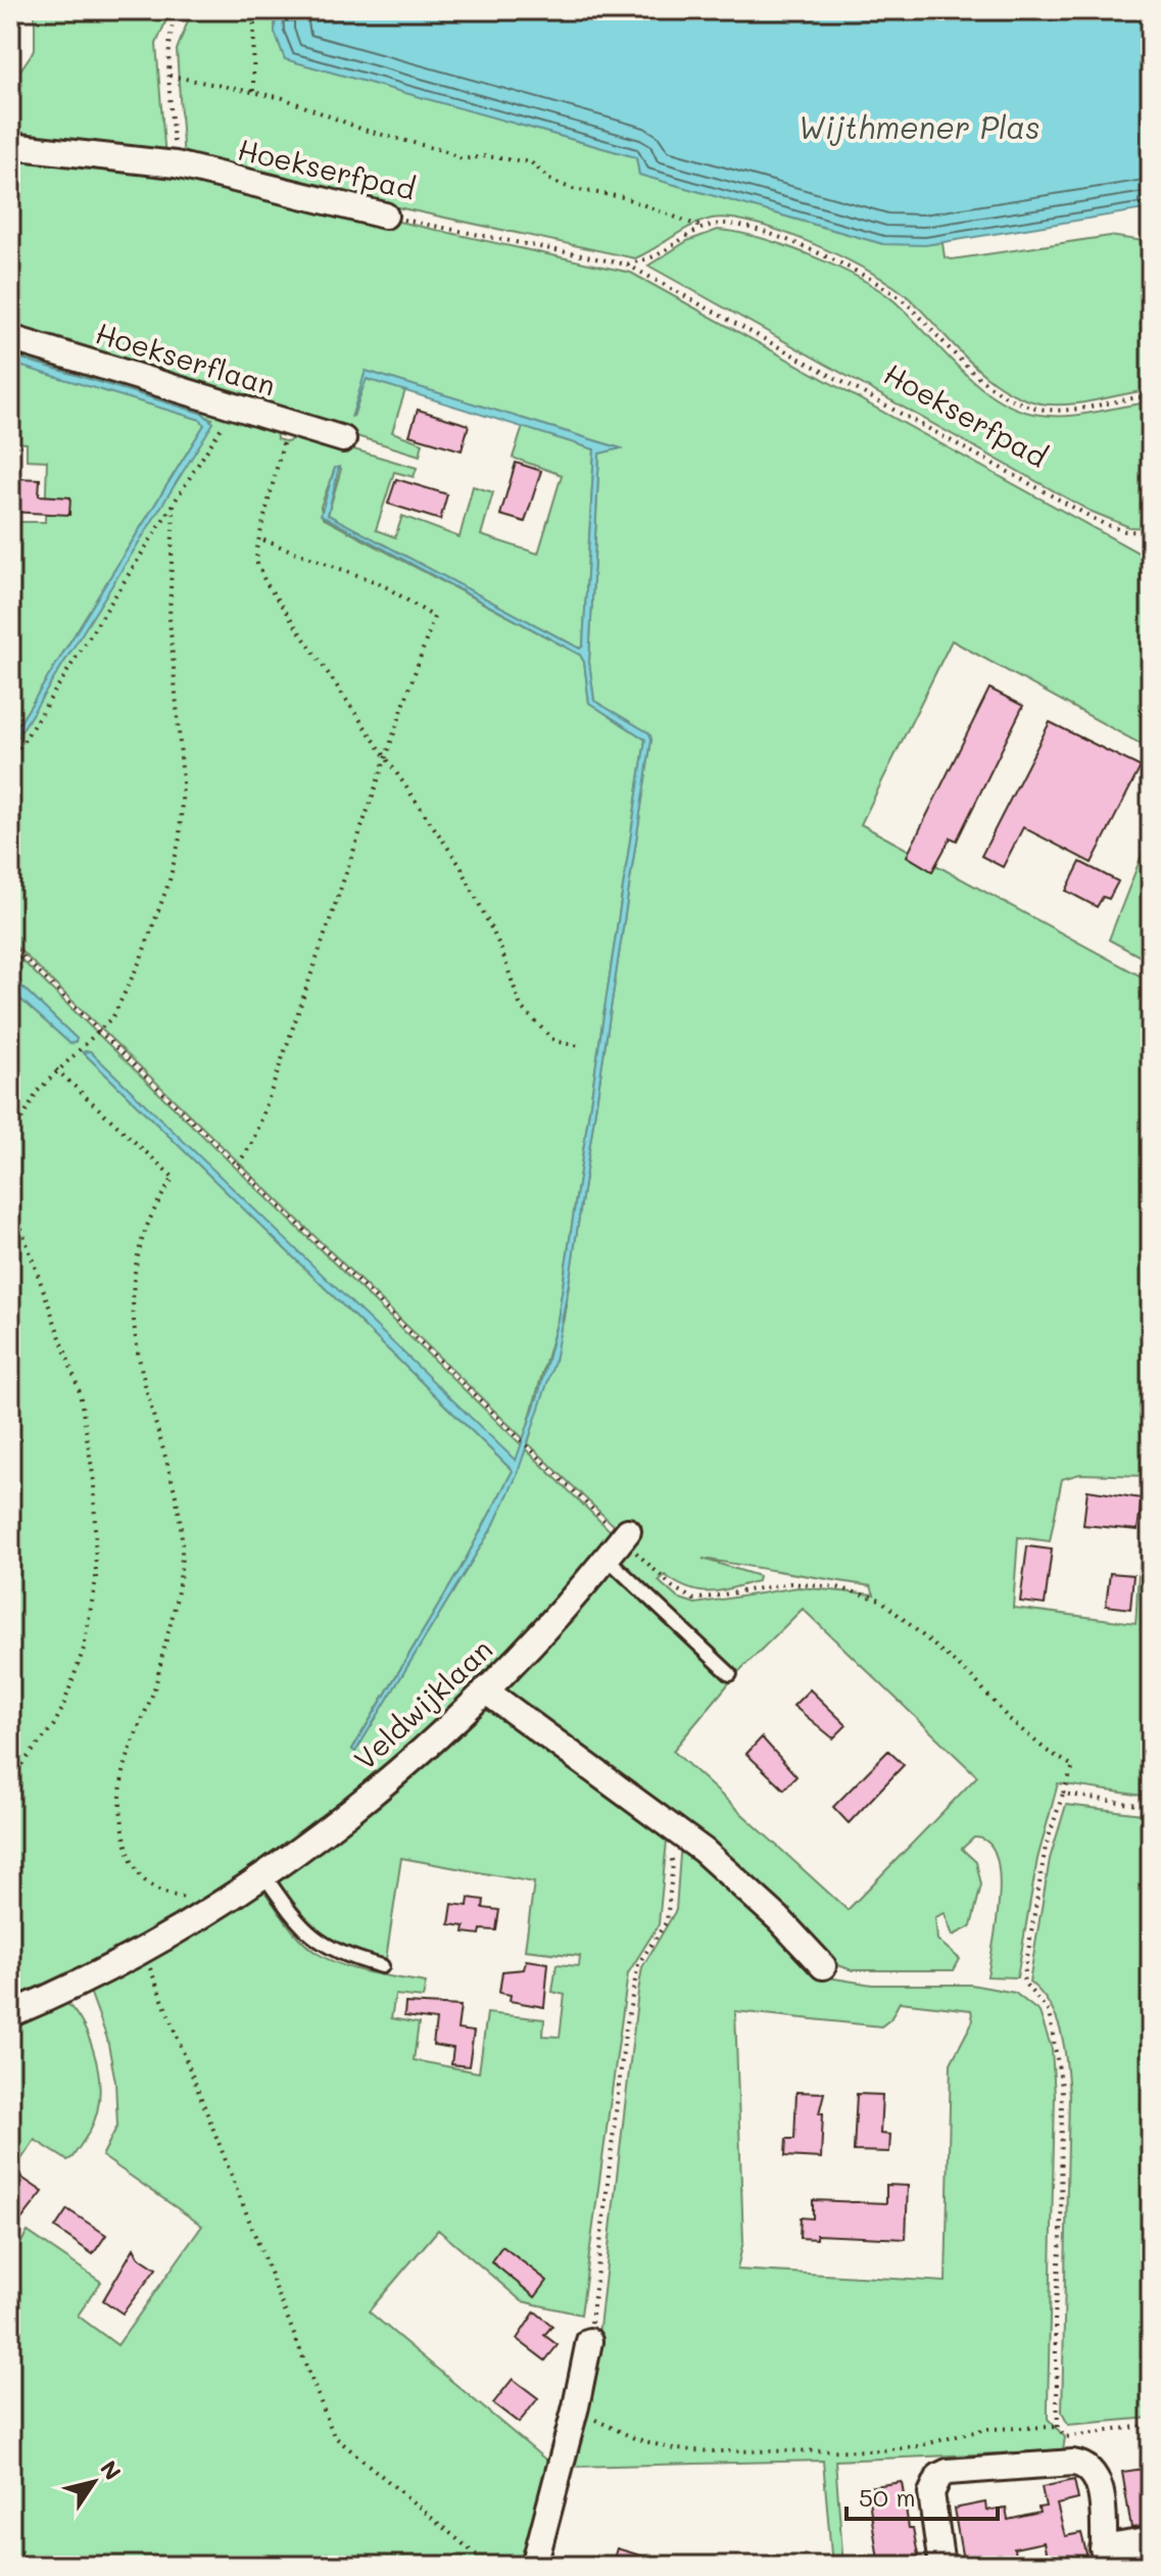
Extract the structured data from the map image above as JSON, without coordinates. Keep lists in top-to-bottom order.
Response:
{
  "streets": {
    "street": ["Hoekserfpad", "Hoekserflaan", "Veldwijklaan"]
  },
  "water": ["Wijthmener Plas"],
  "scale_bar": "50 m",
  "north": "top right"
}
